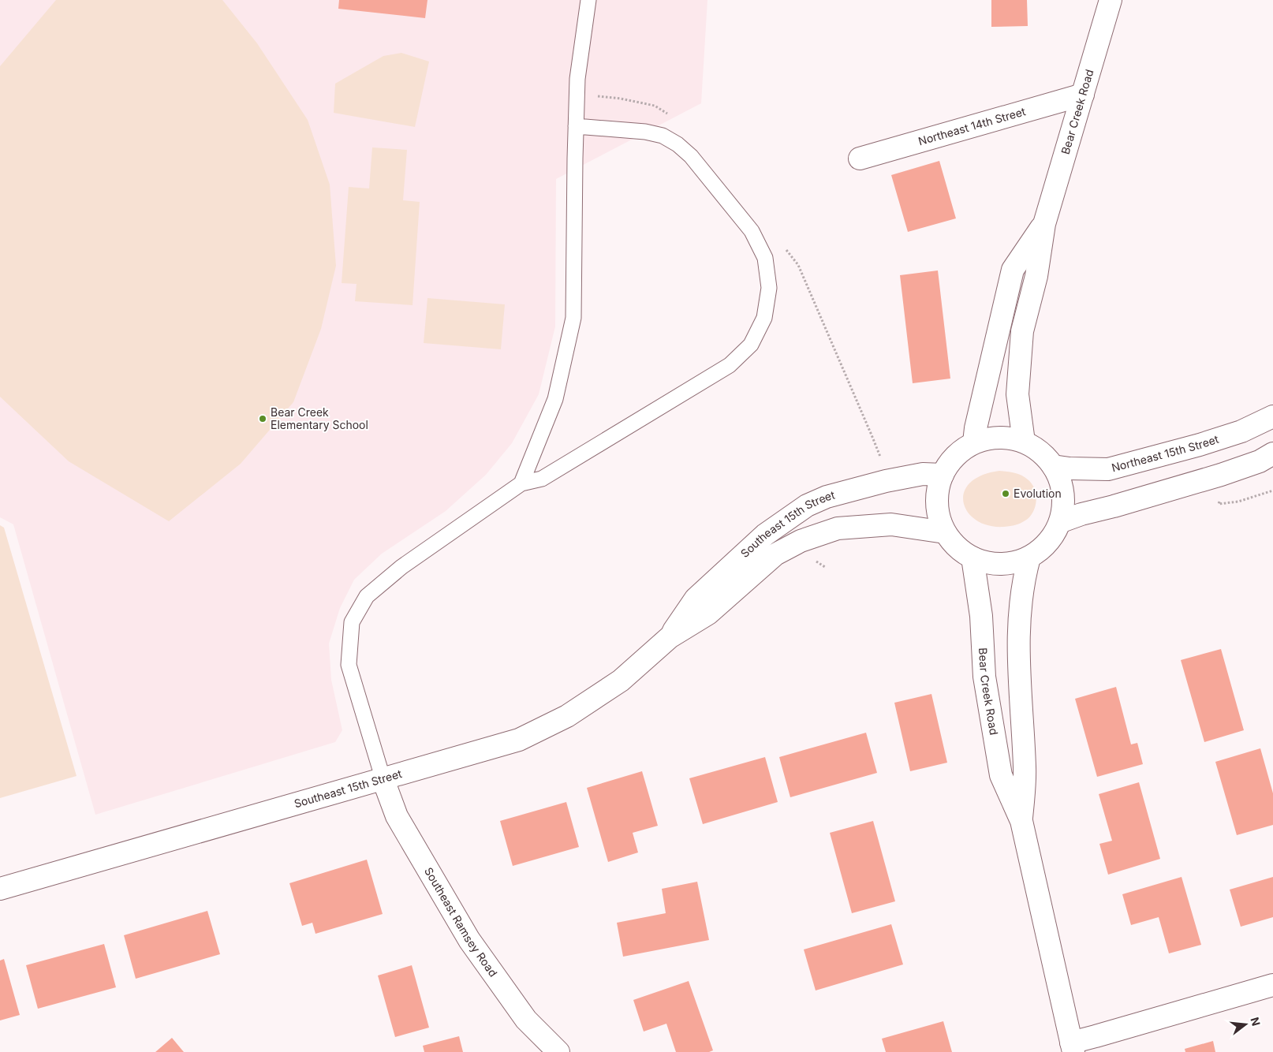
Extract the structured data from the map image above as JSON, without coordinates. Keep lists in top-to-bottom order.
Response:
{
  "streets": {
    "street": [
      "Bear Creek Road",
      "Northeast 14th Street",
      "Northeast 15th Street",
      "Southeast 15th Street",
      "Southeast Ramsey Road"
    ]
  },
  "crossings": [
    ["Bear Creek Road", "Northeast 14th Street"],
    ["Bear Creek Road", "Northeast 15th Street"],
    ["Bear Creek Road", "Southeast 15th Street"],
    ["Northeast 15th Street", "Southeast 15th Street"],
    ["Southeast 15th Street", "Southeast Ramsey Road"]
  ],
  "places": ["Bear Creek Elementary School", "Evolution"],
  "north": "right"
}
